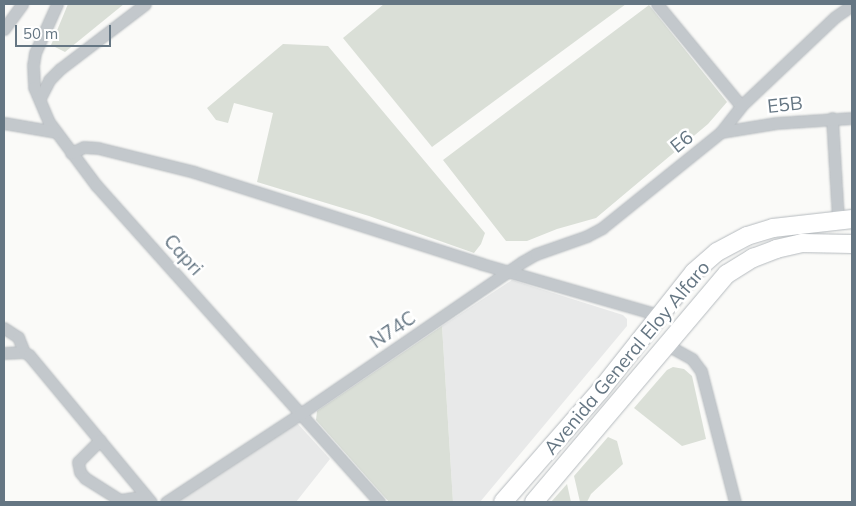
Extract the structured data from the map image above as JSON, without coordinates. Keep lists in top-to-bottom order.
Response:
{
  "streets": {
    "main road": ["Avenida General Eloy Alfaro"],
    "street": [
      "E5B",
      "E6",
      "Capri",
      "N74C"
    ]
  },
  "crossings": [
    ["E5B", "E6"],
    ["E6", "N74C"],
    ["Capri", "N74C"]
  ],
  "scale_bar": "50 m"
}
